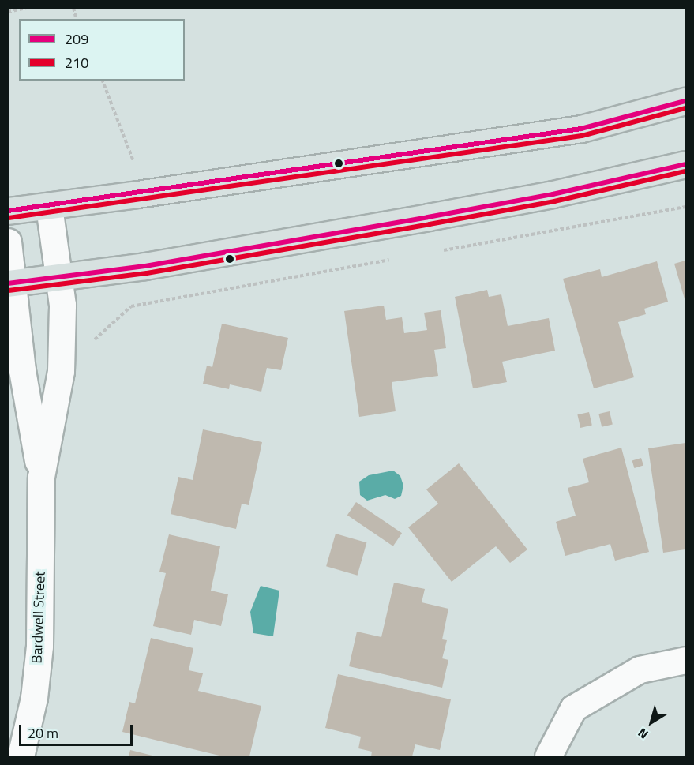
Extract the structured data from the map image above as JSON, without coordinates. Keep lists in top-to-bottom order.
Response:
{
  "streets": {
    "street": ["Bardwell Street"]
  },
  "lines": ["transit line 209", "transit line 210"],
  "legend": ["209", "210"],
  "scale_bar": "20 m",
  "north": "bottom left"
}
